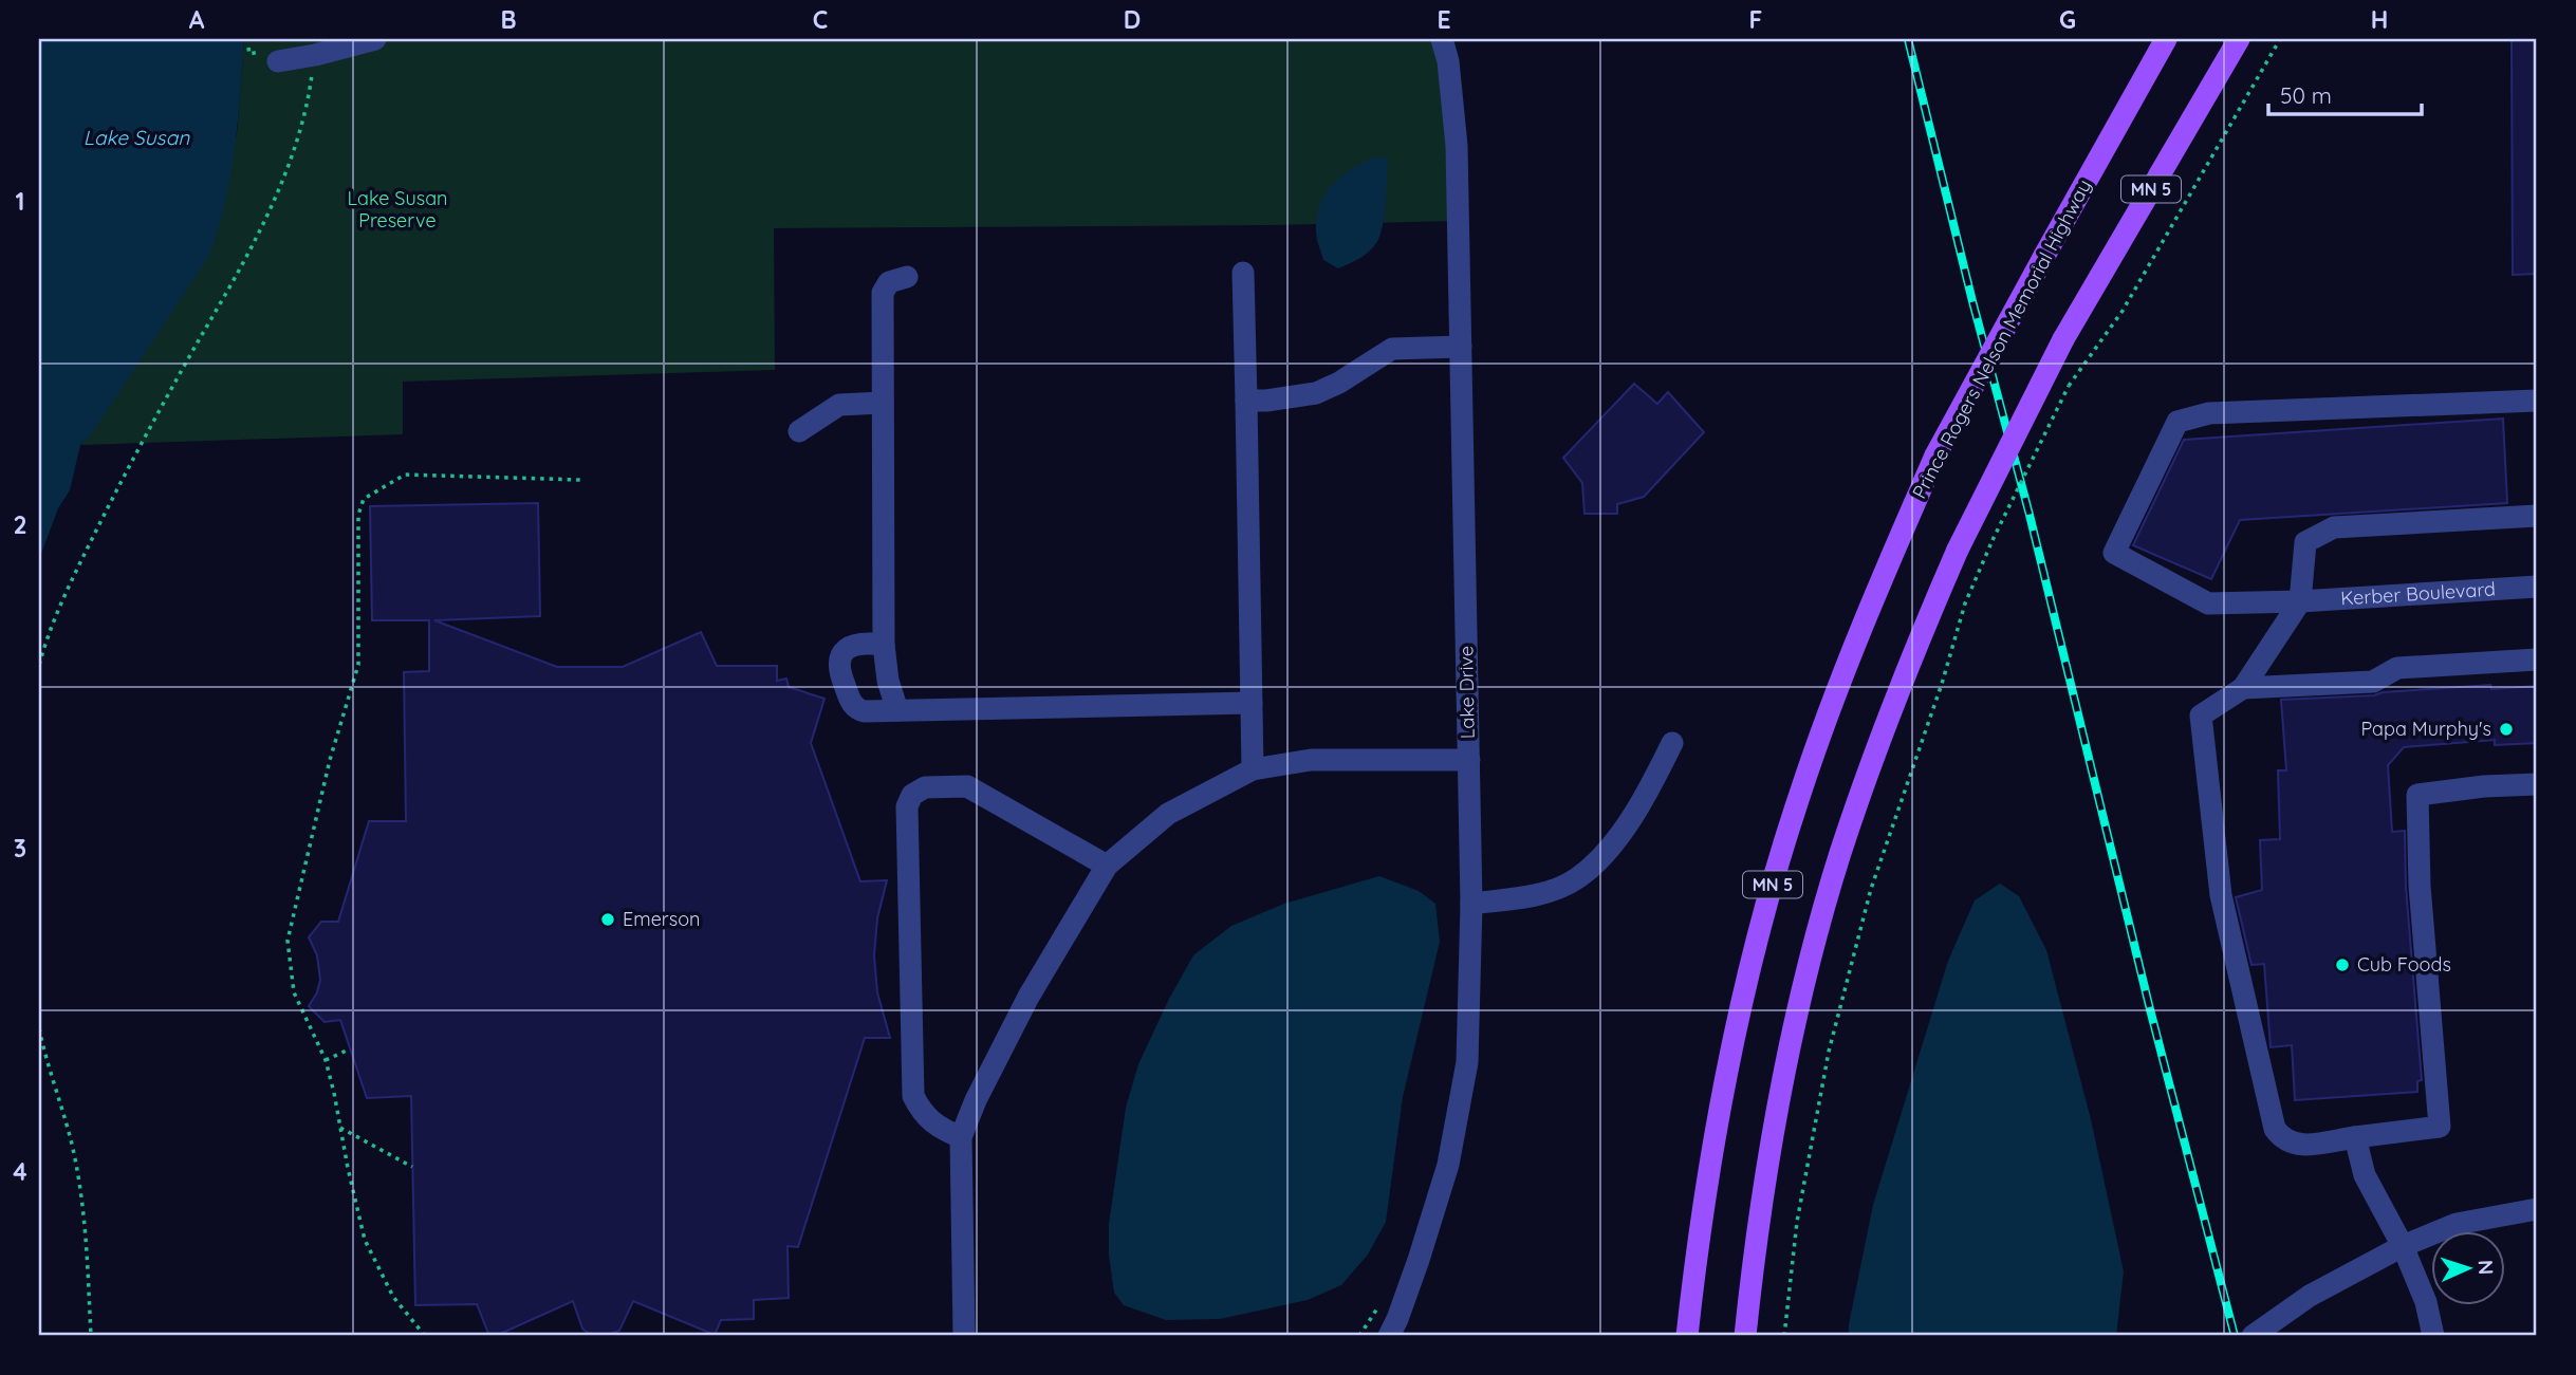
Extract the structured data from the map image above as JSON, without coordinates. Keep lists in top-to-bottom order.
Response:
{
  "streets": {
    "main road": ["MN 5", "Prince Rogers Nelson Memorial Highway"],
    "street": ["Kerber Boulevard", "Lake Drive"]
  },
  "water": ["Lake Susan"],
  "parks": ["Lake Susan Preserve"],
  "places": ["Papa Murphy's", "Emerson", "Cub Foods"],
  "scale_bar": "50 m",
  "north": "right",
  "grid": {
    "columns": [
      "A",
      "B",
      "C",
      "D",
      "E",
      "F",
      "G",
      "H"
    ],
    "rows": [
      "1",
      "2",
      "3",
      "4"
    ]
  }
}
